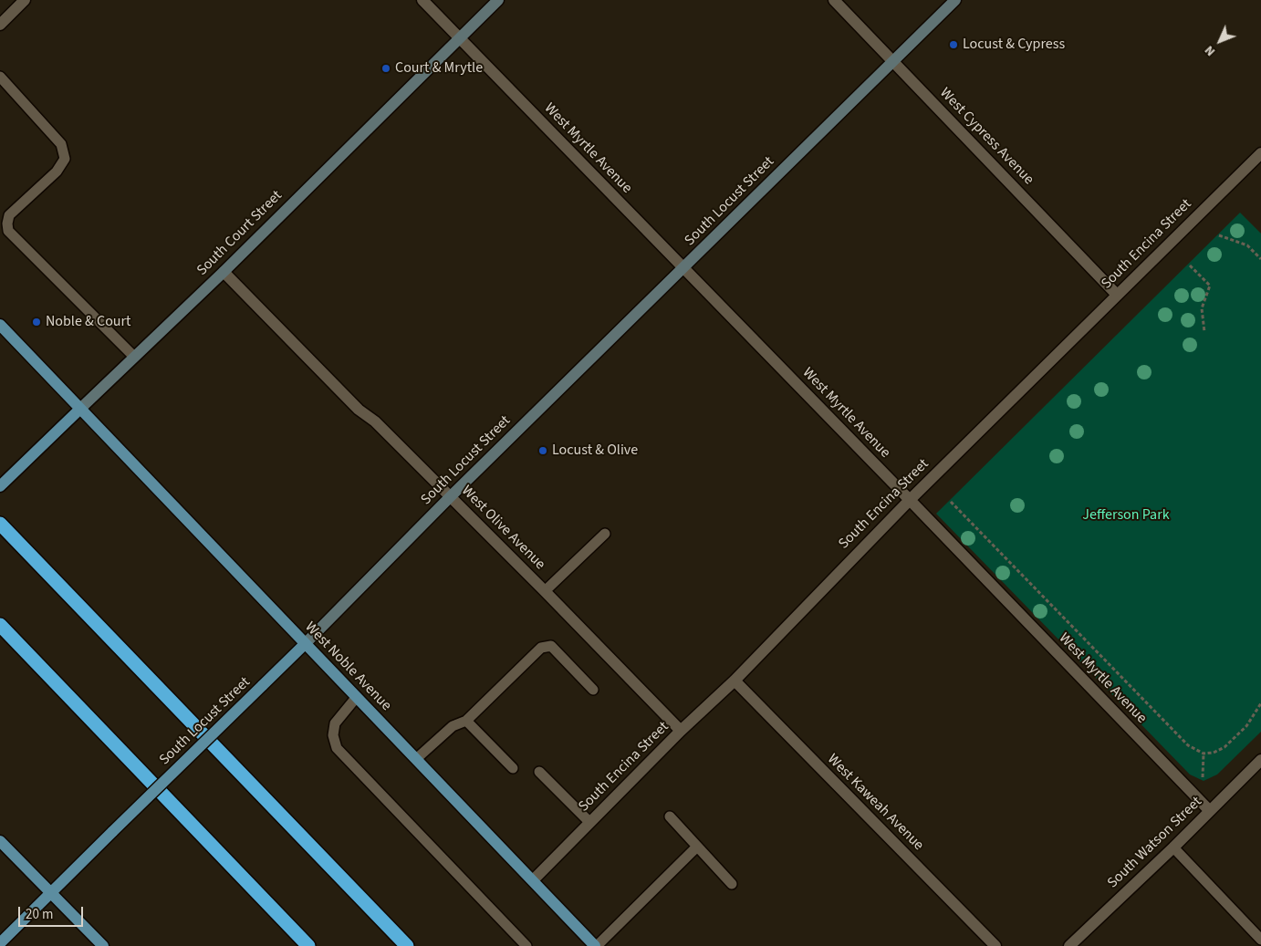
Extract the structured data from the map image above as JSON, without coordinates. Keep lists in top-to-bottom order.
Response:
{
  "streets": {
    "main road": ["South Locust Street", "South Court Street", "West Noble Avenue"],
    "street": [
      "West Cypress Avenue",
      "West Myrtle Avenue",
      "South Encina Street",
      "West Olive Avenue",
      "West Kaweah Avenue",
      "South Watson Street"
    ]
  },
  "crossings": [
    ["West Cypress Avenue", "South Locust Street"],
    ["West Cypress Avenue", "South Encina Street"],
    ["West Myrtle Avenue", "South Locust Street"],
    ["West Myrtle Avenue", "South Court Street"],
    ["West Myrtle Avenue", "South Encina Street"],
    ["West Myrtle Avenue", "South Watson Street"],
    ["South Locust Street", "West Olive Avenue"],
    ["South Locust Street", "West Noble Avenue"],
    ["South Court Street", "West Olive Avenue"],
    ["South Court Street", "West Noble Avenue"],
    ["South Encina Street", "West Olive Avenue"],
    ["South Encina Street", "West Noble Avenue"],
    ["South Encina Street", "West Kaweah Avenue"]
  ],
  "parks": ["Jefferson Park"],
  "places": [
    "Locust & Cypress",
    "Court & Mrytle",
    "Noble & Court",
    "Locust & Olive"
  ],
  "scale_bar": "20 m",
  "north": "bottom left"
}
